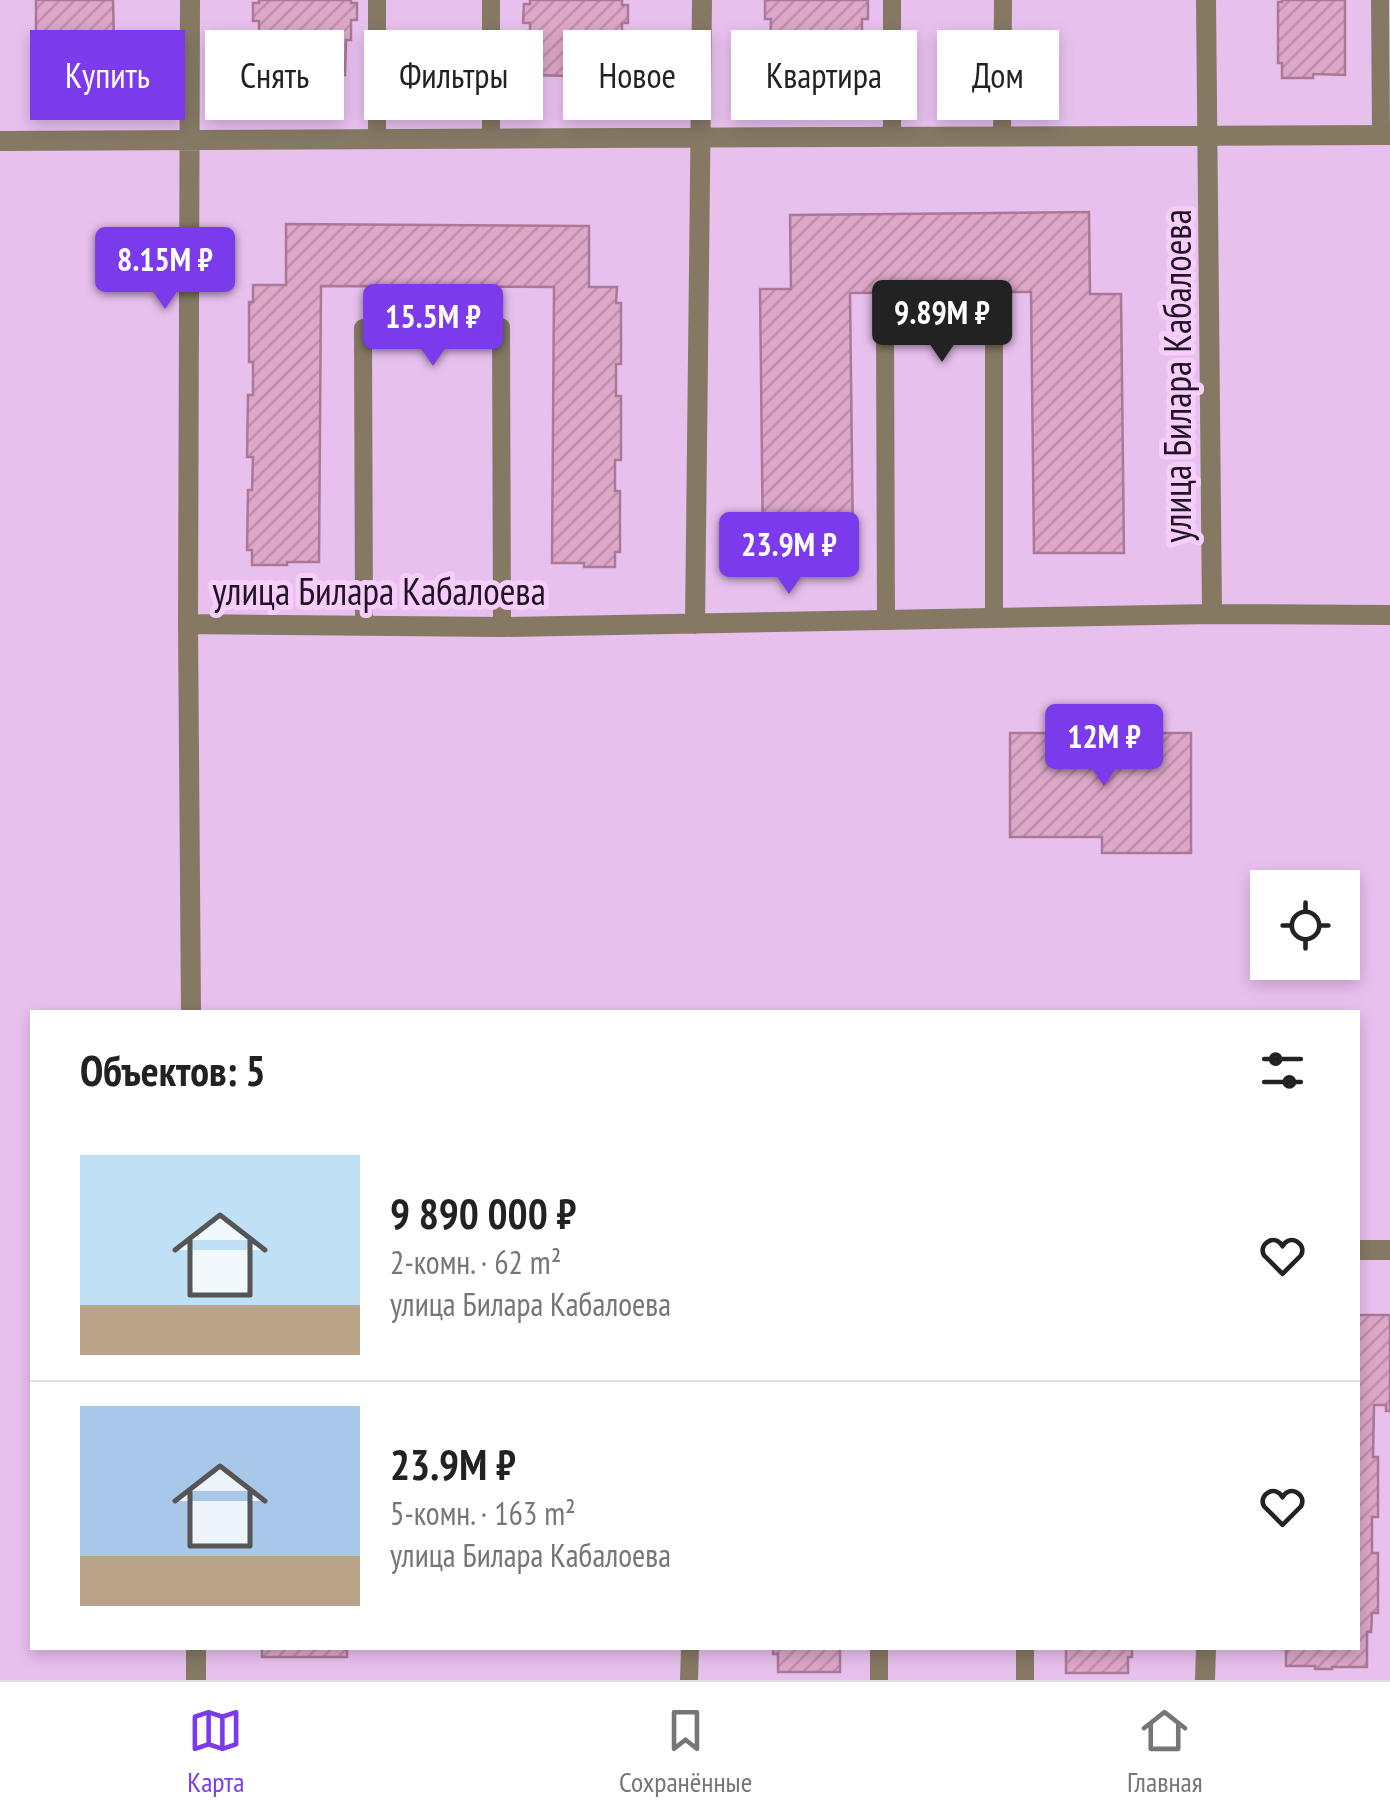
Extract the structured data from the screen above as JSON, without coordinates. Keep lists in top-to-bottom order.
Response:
{
  "streets": {
    "street": ["улица Билара Кабалоева"]
  },
  "page": {
    "chip": [
      "Купить",
      "Снять",
      "Фильтры",
      "Новое",
      "Квартира",
      "Дом"
    ],
    "price": [
      "8.15M ₽",
      "9.89M ₽",
      "15.5M ₽",
      "23.9M ₽",
      "12M ₽"
    ],
    "heading": "Объектов: 5",
    "list": [
      {
        "name": "9 890 000 ₽",
        "note": "2-комн. · 62 m² · улица Билара Кабалоева"
      },
      {
        "name": "23.9M ₽",
        "note": "5-комн. · 163 m² · улица Билара Кабалоева"
      }
    ],
    "tabs": ["Карта", "Сохранённые", "Главная"]
  }
}
